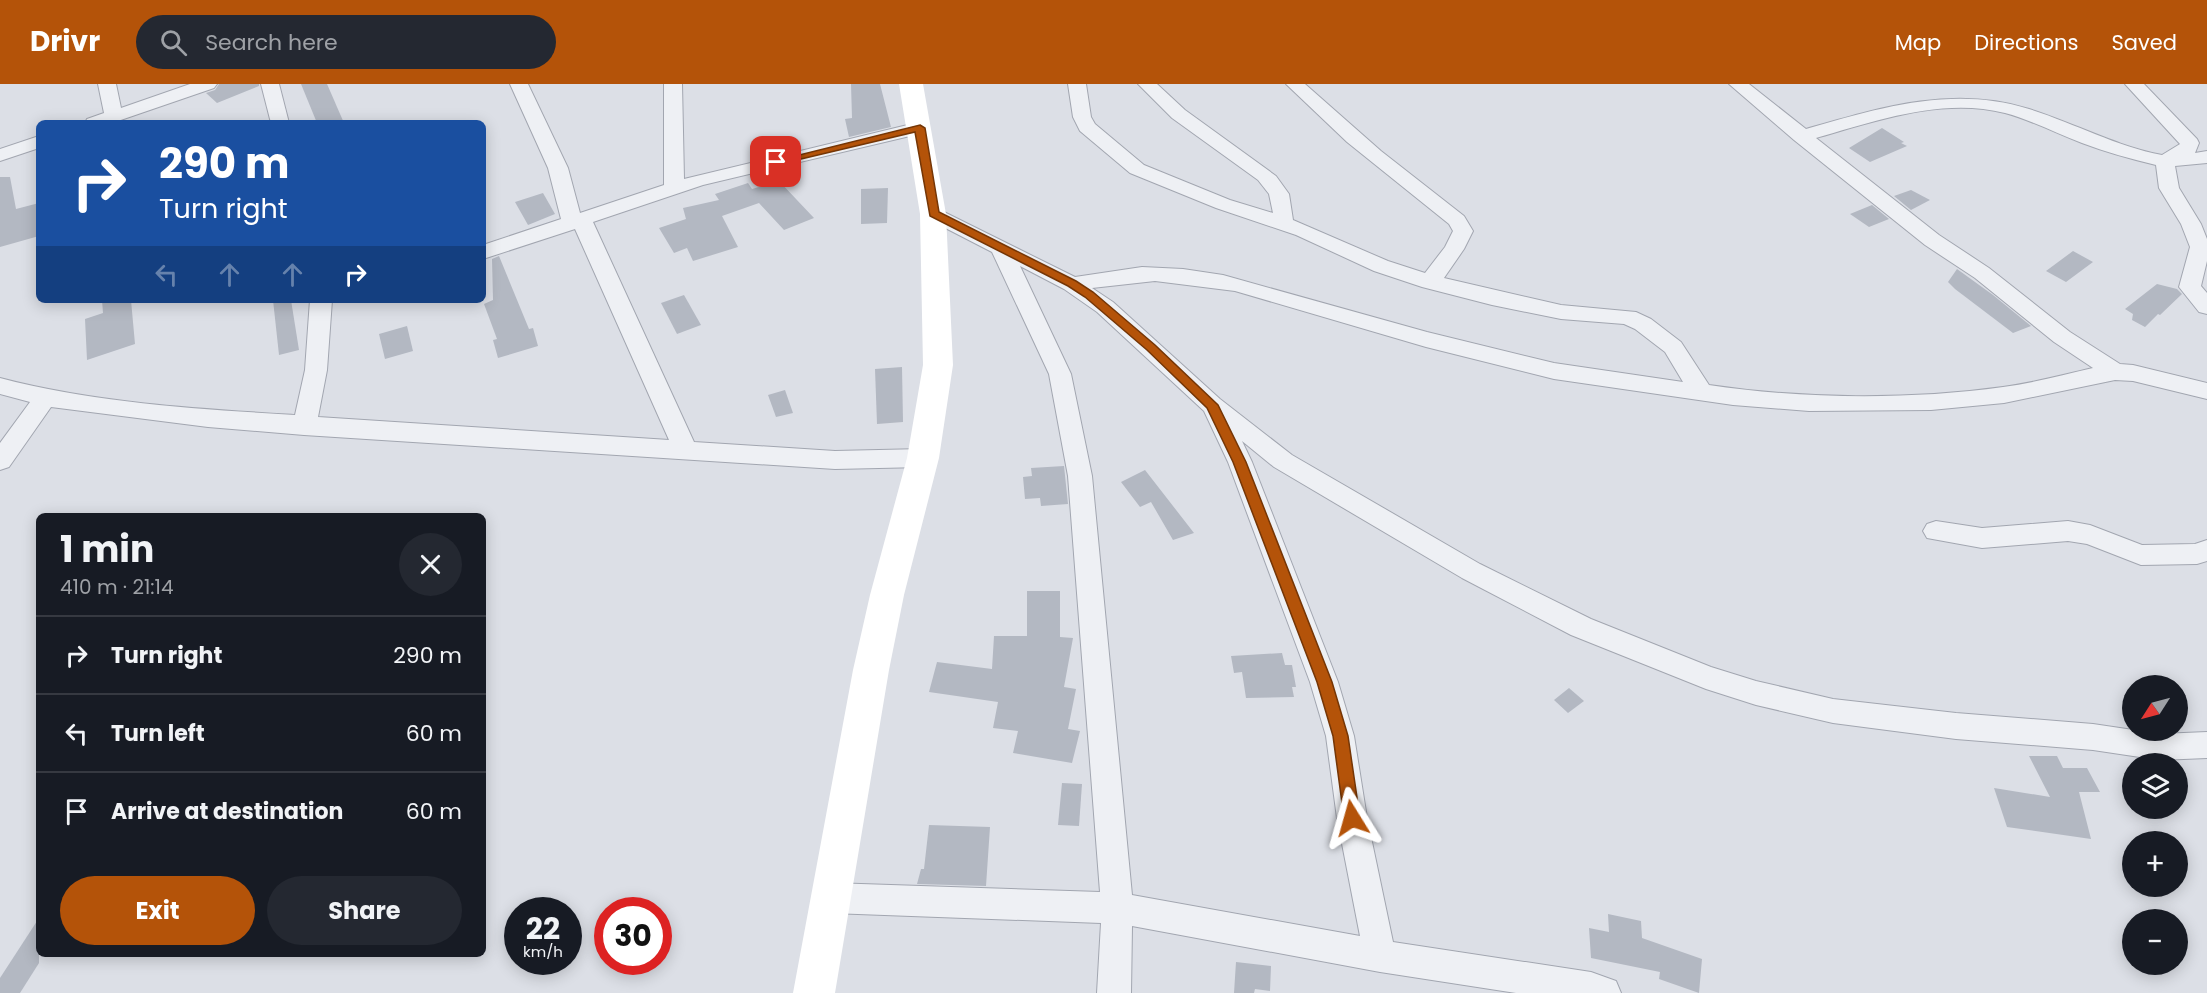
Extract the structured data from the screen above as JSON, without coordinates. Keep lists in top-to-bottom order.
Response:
{
  "north": "bottom left",
  "page": {
    "header": "Drivr",
    "search": "Search here",
    "nav": ["Map", "Directions", "Saved"],
    "turn": ["290 m", "Turn right"],
    "heading": ["1 min", "410 m · 21:14"],
    "list": [
      {
        "name": "Turn right",
        "value": "290 m"
      },
      {
        "name": "Turn left",
        "value": "60 m"
      },
      {
        "name": "Arrive at destination",
        "value": "60 m"
      }
    ],
    "map_buttons": ["+", "−"],
    "buttons": ["Exit", "Share"],
    "speed": "22 km/h",
    "limit": "30"
  }
}
